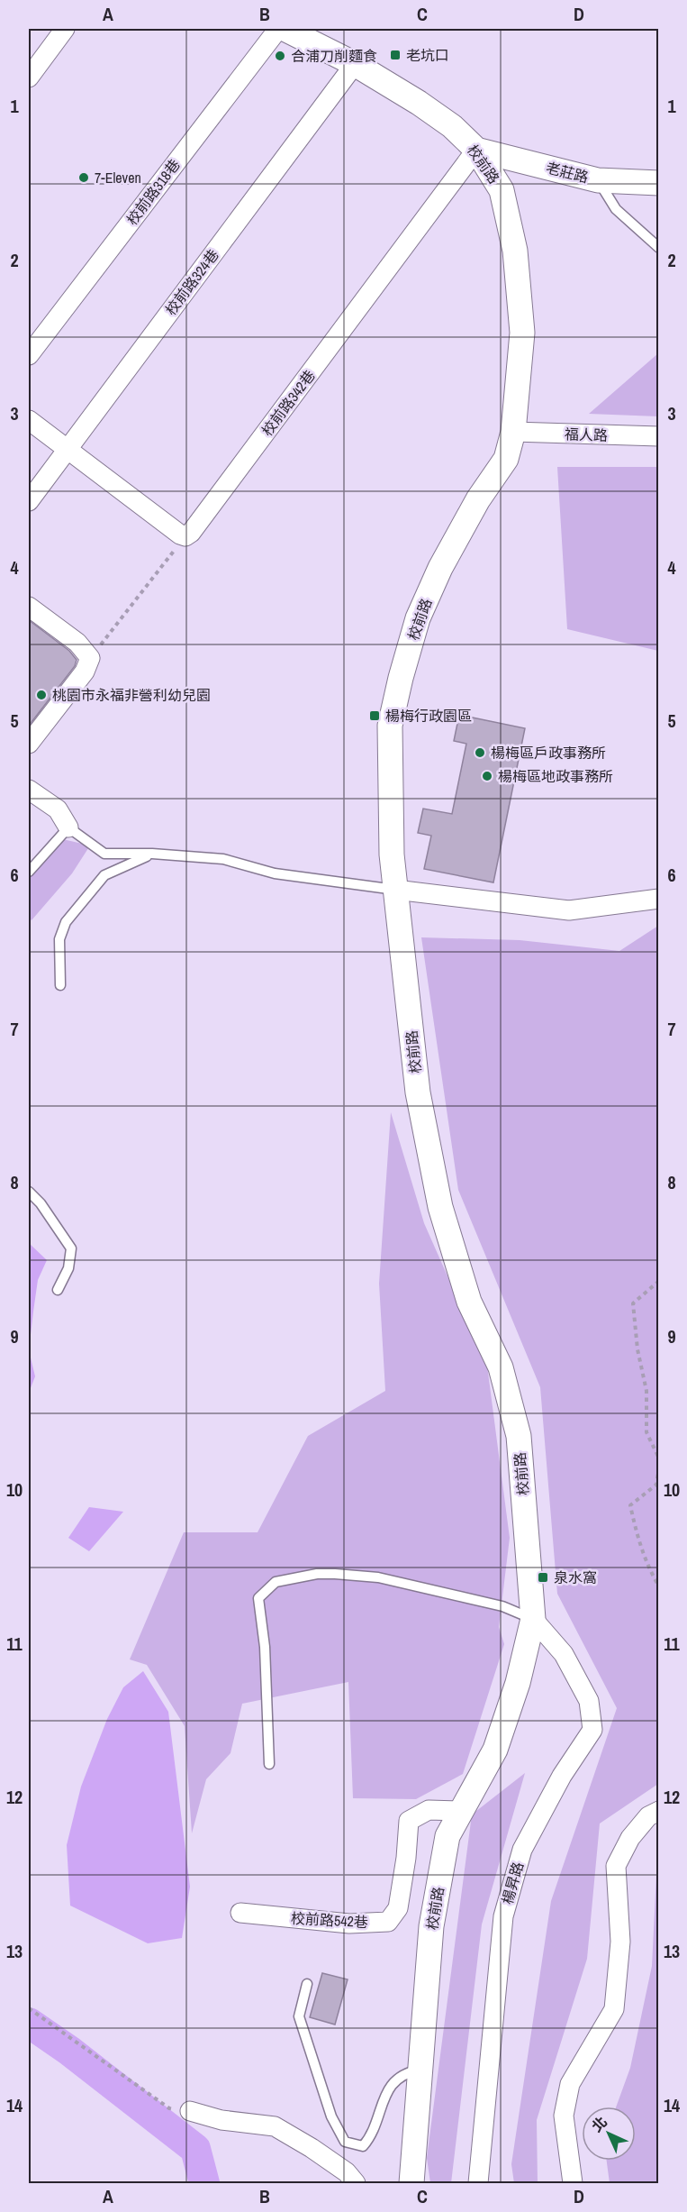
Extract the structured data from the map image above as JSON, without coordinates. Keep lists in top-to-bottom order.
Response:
{
  "streets": {
    "street": [
      "校前路",
      "老莊路",
      "校前路318巷",
      "校前路324巷",
      "校前路342巷",
      "福人路",
      "楊昇路",
      "校前路542巷"
    ]
  },
  "crossings": [
    ["校前路", "老莊路"],
    ["校前路", "校前路324巷"],
    ["校前路", "校前路342巷"],
    ["校前路", "福人路"],
    ["校前路", "楊昇路"],
    ["校前路", "校前路542巷"],
    ["老莊路", "校前路342巷"]
  ],
  "places": {
    "transit": ["老坑口", "楊梅行政園區", "泉水窩"],
    "other": [
      "合浦刀削麵食",
      "7-Eleven",
      "桃園市永福非營利幼兒園",
      "楊梅區戶政事務所",
      "楊梅區地政事務所"
    ]
  },
  "north": "top left",
  "grid": {
    "columns": [
      "A",
      "B",
      "C",
      "D"
    ],
    "rows": [
      "1",
      "2",
      "3",
      "4",
      "5",
      "6",
      "7",
      "8",
      "9",
      "10",
      "11",
      "12",
      "13",
      "14"
    ]
  }
}
